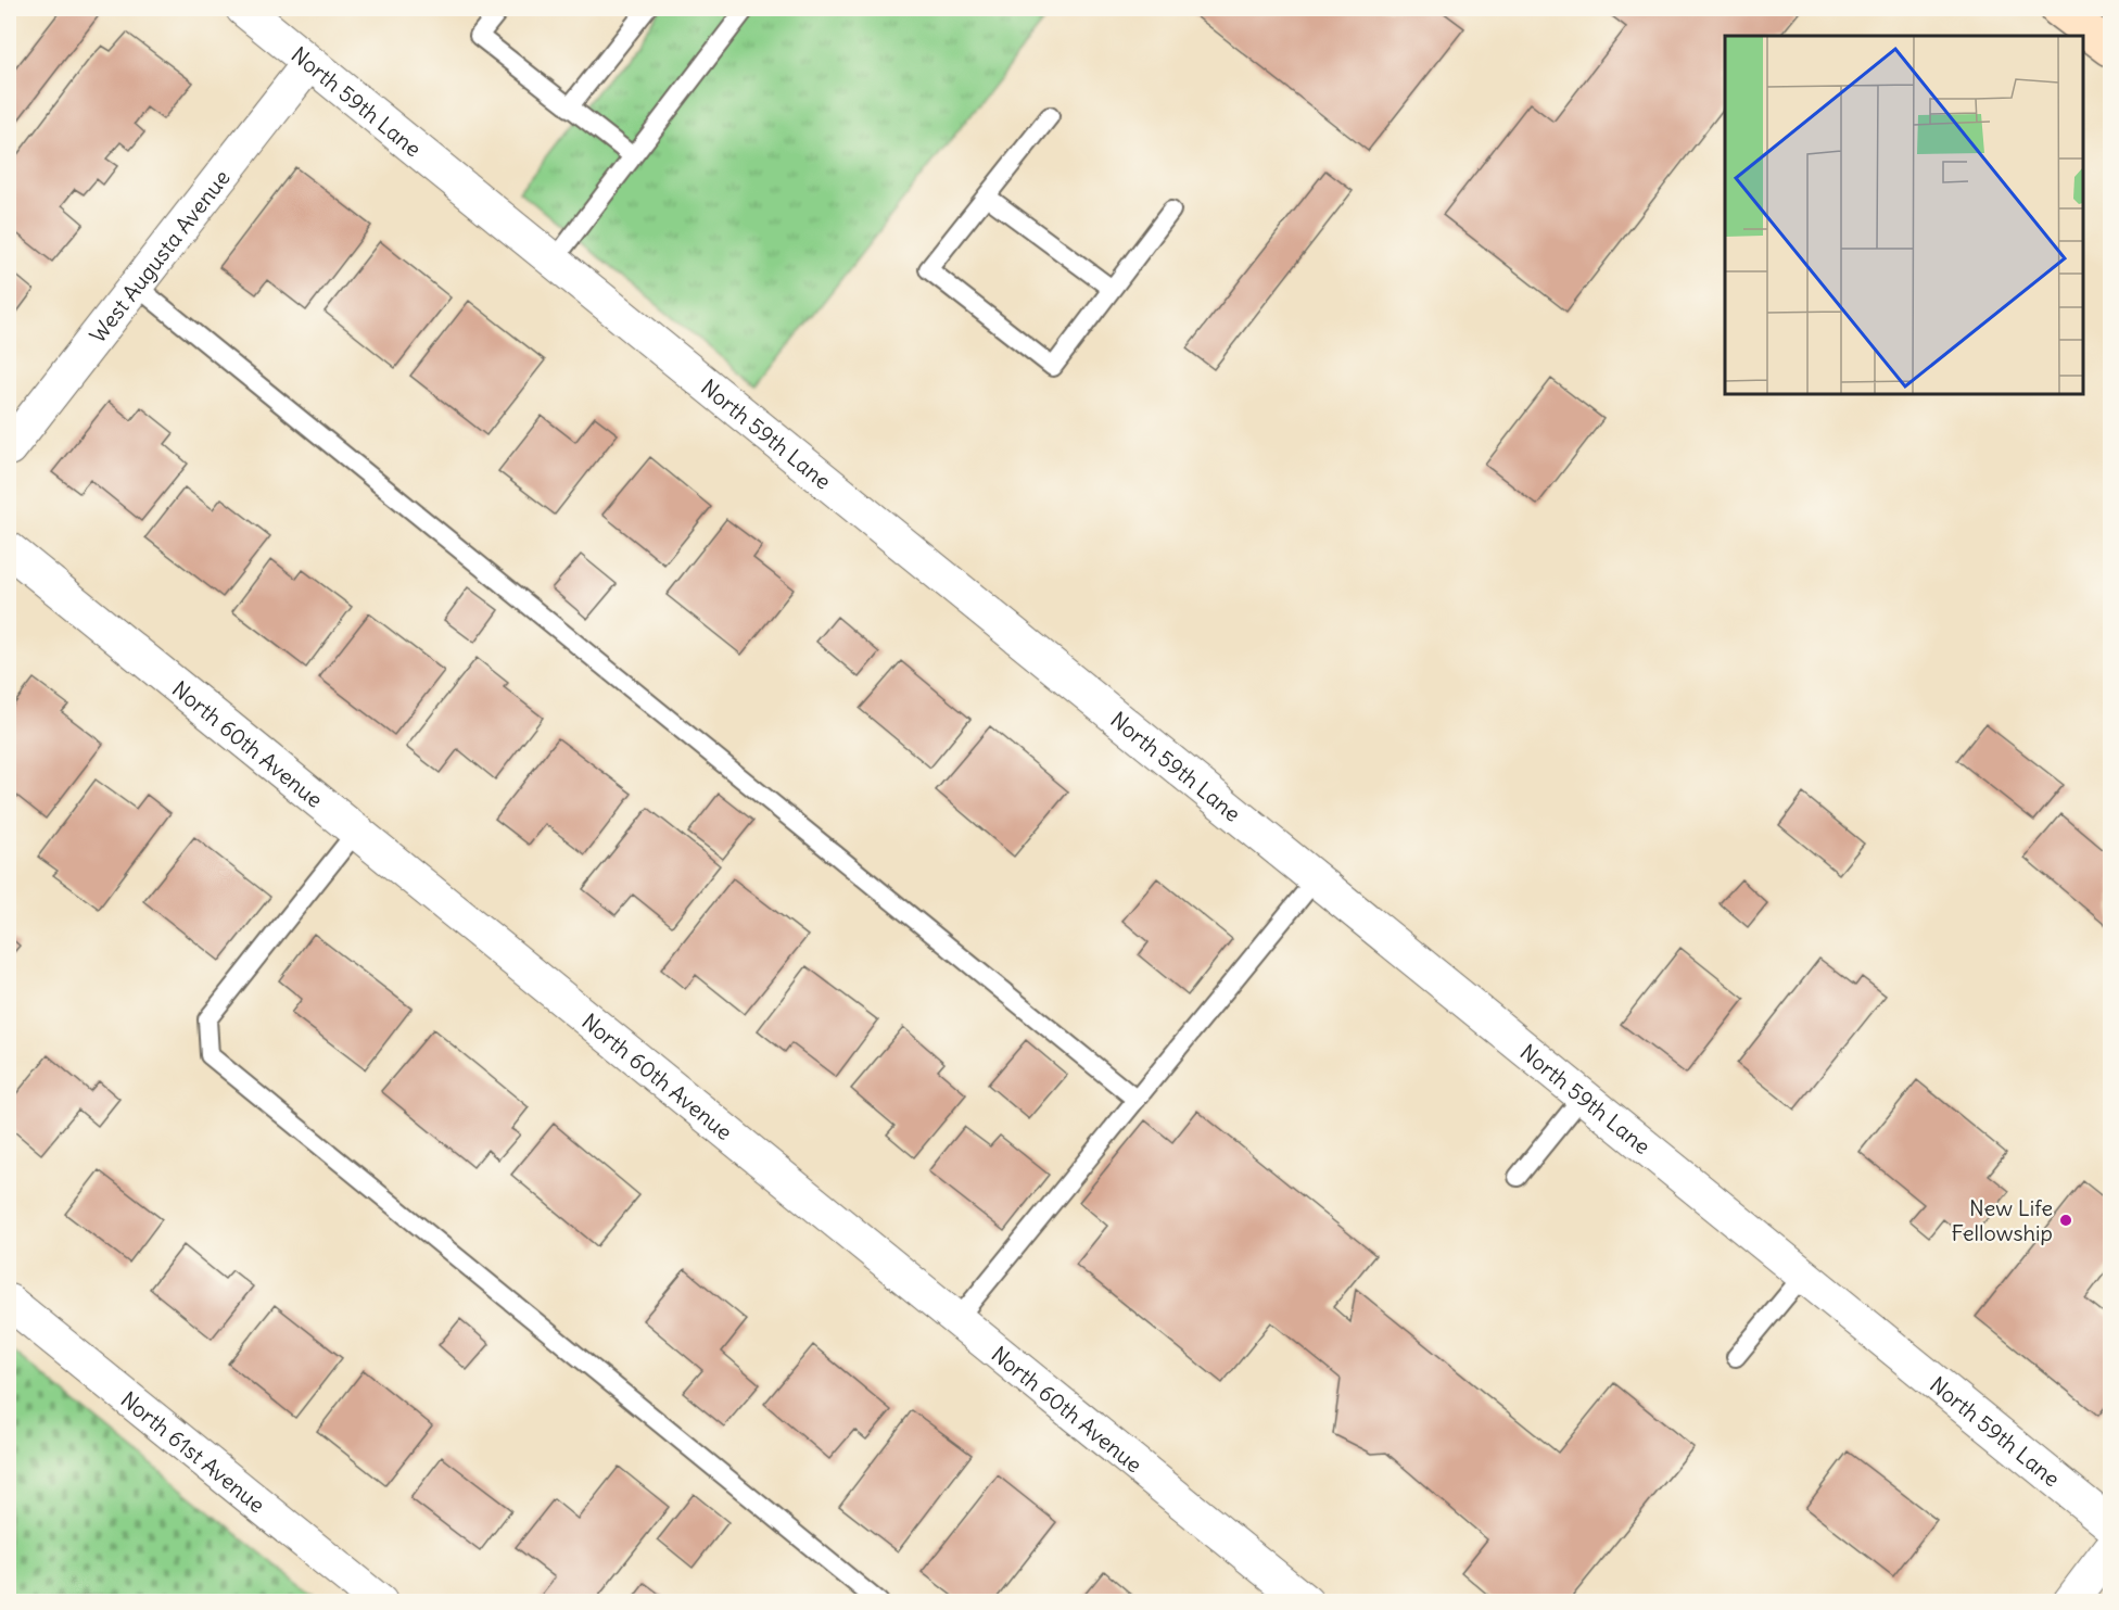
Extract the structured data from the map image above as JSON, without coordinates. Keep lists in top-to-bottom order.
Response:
{
  "streets": {
    "street": [
      "North 59th Lane",
      "West Augusta Avenue",
      "North 60th Avenue",
      "North 61st Avenue"
    ]
  },
  "crossings": [
    ["North 59th Lane", "West Augusta Avenue"]
  ],
  "places": ["New Life Fellowship"]
}
